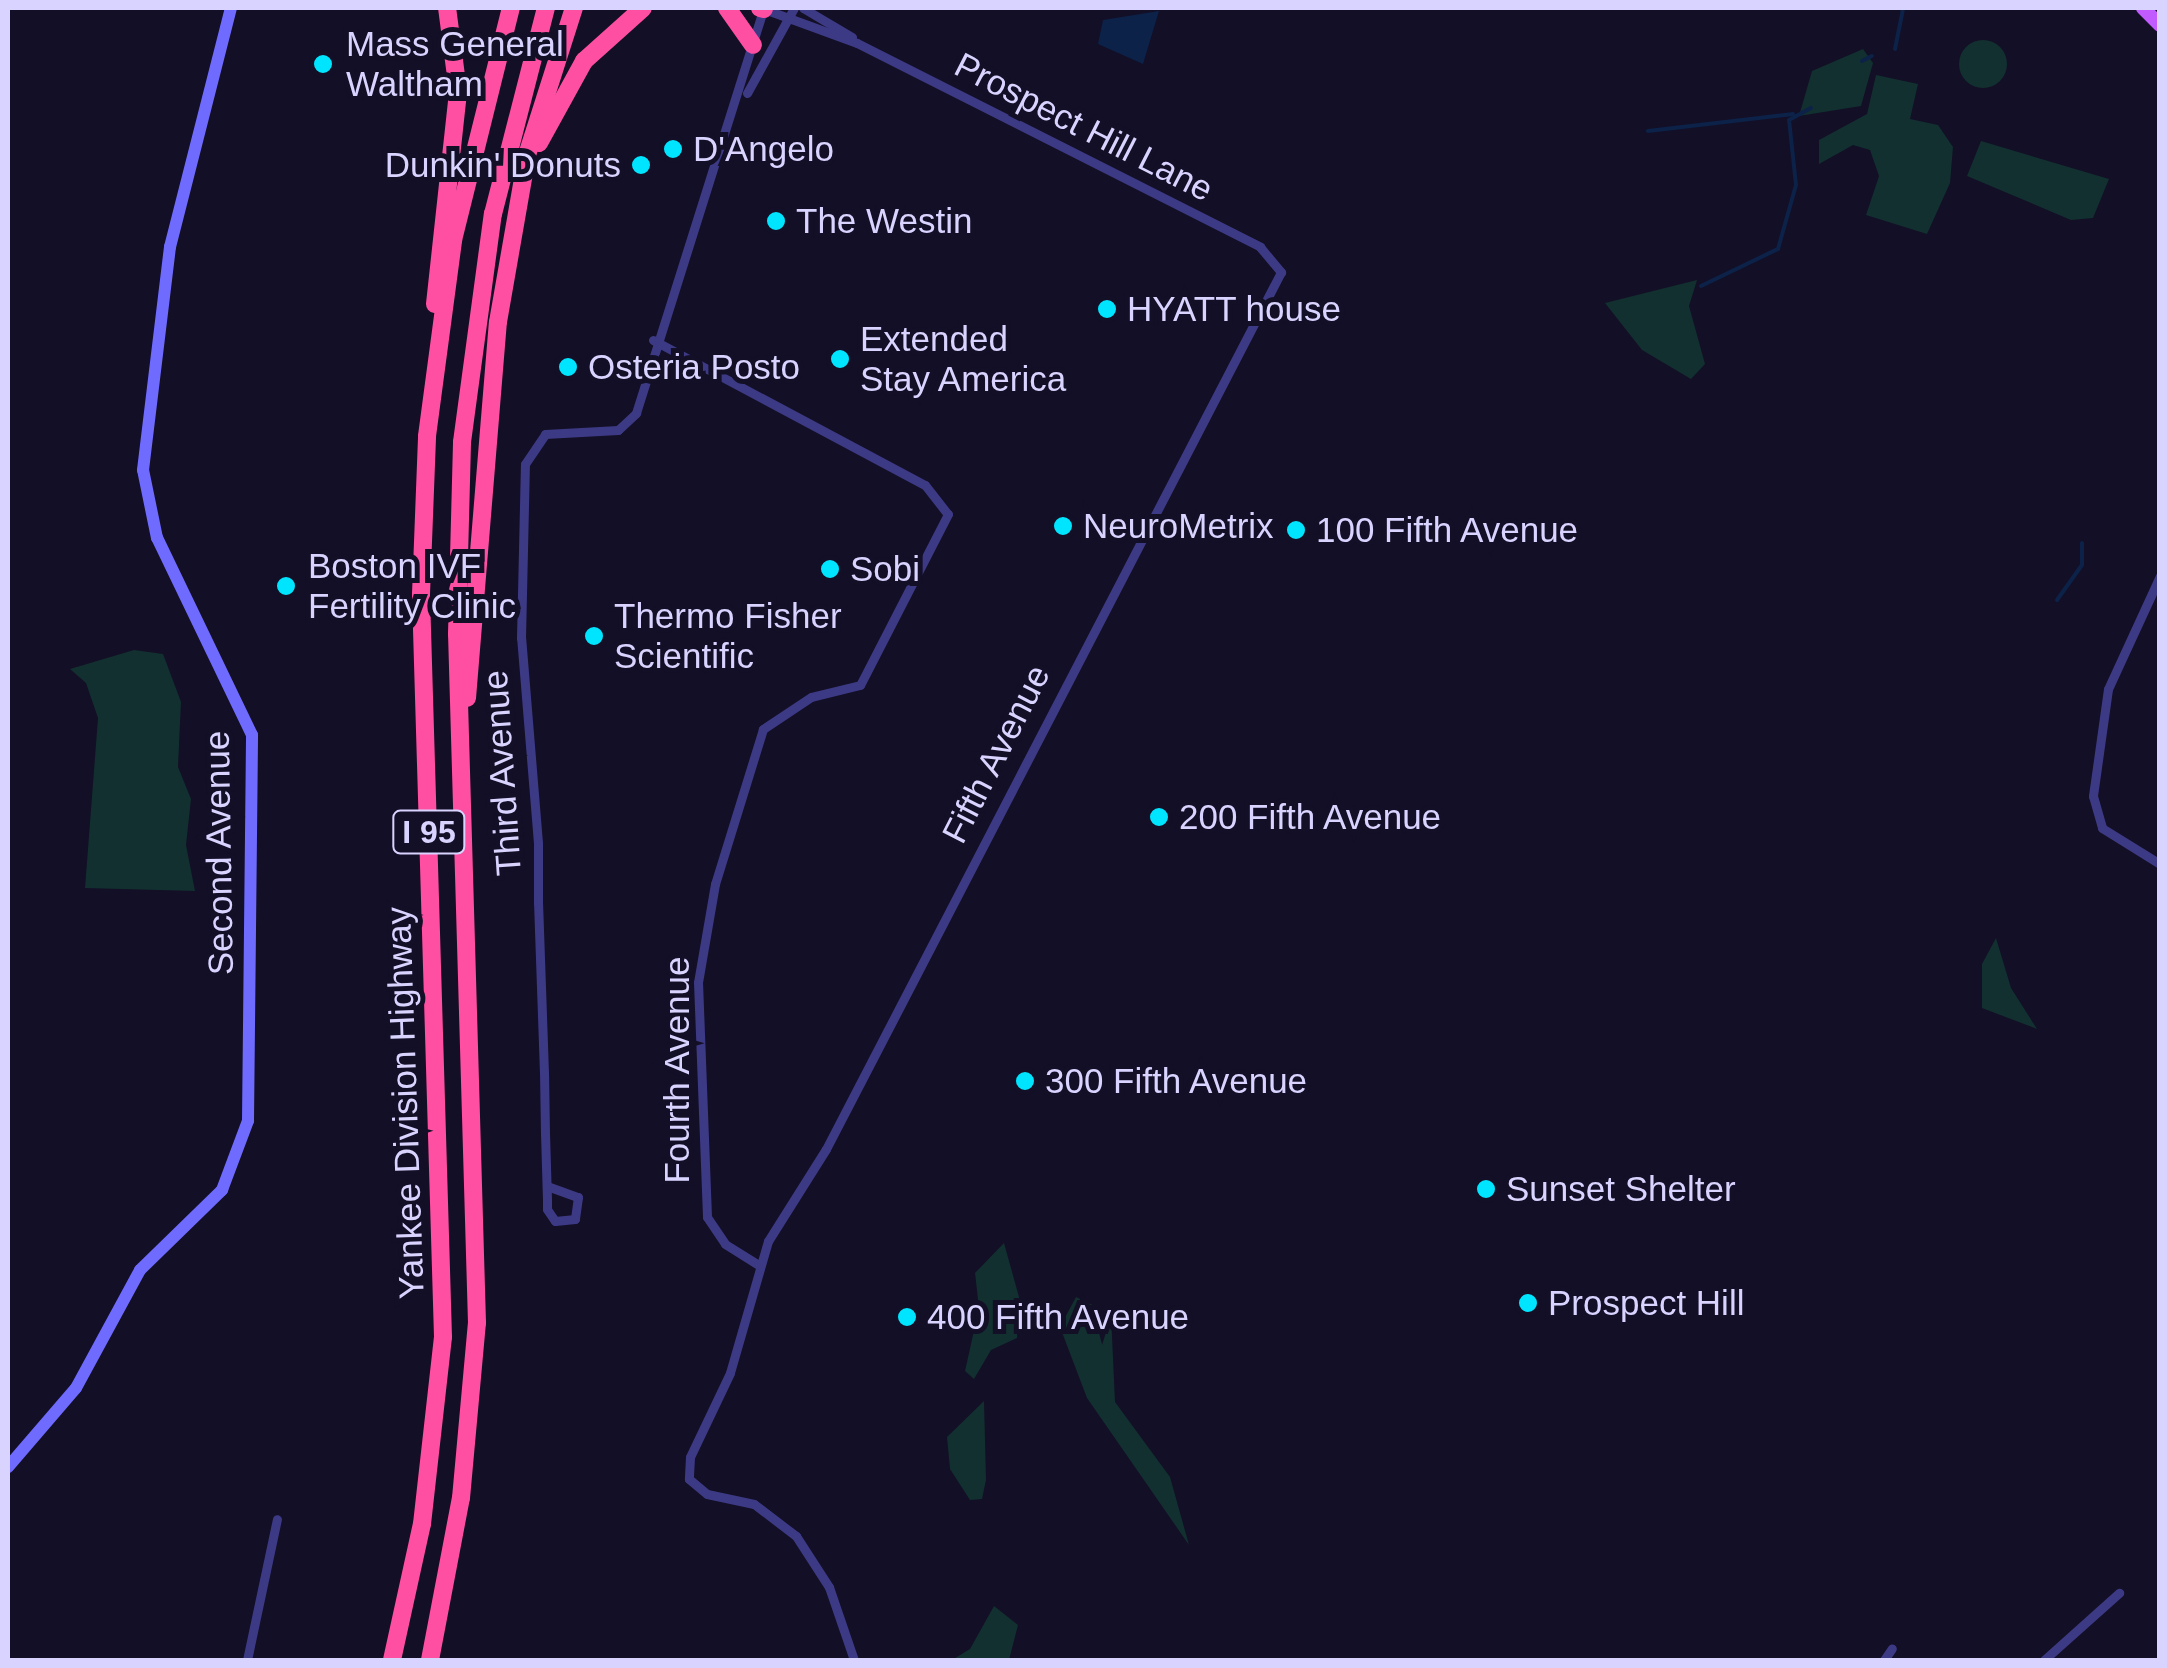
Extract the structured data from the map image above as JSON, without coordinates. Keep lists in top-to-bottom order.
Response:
{
  "streets": {
    "highway": ["I 95", "Yankee Division Highway"],
    "street": [
      "Prospect Hill Lane",
      "Fifth Avenue",
      "Third Avenue",
      "Second Avenue",
      "Fourth Avenue"
    ]
  },
  "crossings": [
    ["Prospect Hill Lane", "Fifth Avenue"],
    ["Prospect Hill Lane", "Third Avenue"],
    ["Fifth Avenue", "Fourth Avenue"],
    ["Third Avenue", "Fourth Avenue"]
  ],
  "places": [
    "Mass General Waltham",
    "D'Angelo",
    "Dunkin' Donuts",
    "The Westin",
    "HYATT house",
    "Extended Stay America",
    "Osteria Posto",
    "NeuroMetrix",
    "100 Fifth Avenue",
    "Sobi",
    "Boston IVF Fertility Clinic",
    "Thermo Fisher Scientific",
    "200 Fifth Avenue",
    "300 Fifth Avenue",
    "Sunset Shelter",
    "Prospect Hill",
    "400 Fifth Avenue"
  ]
}
